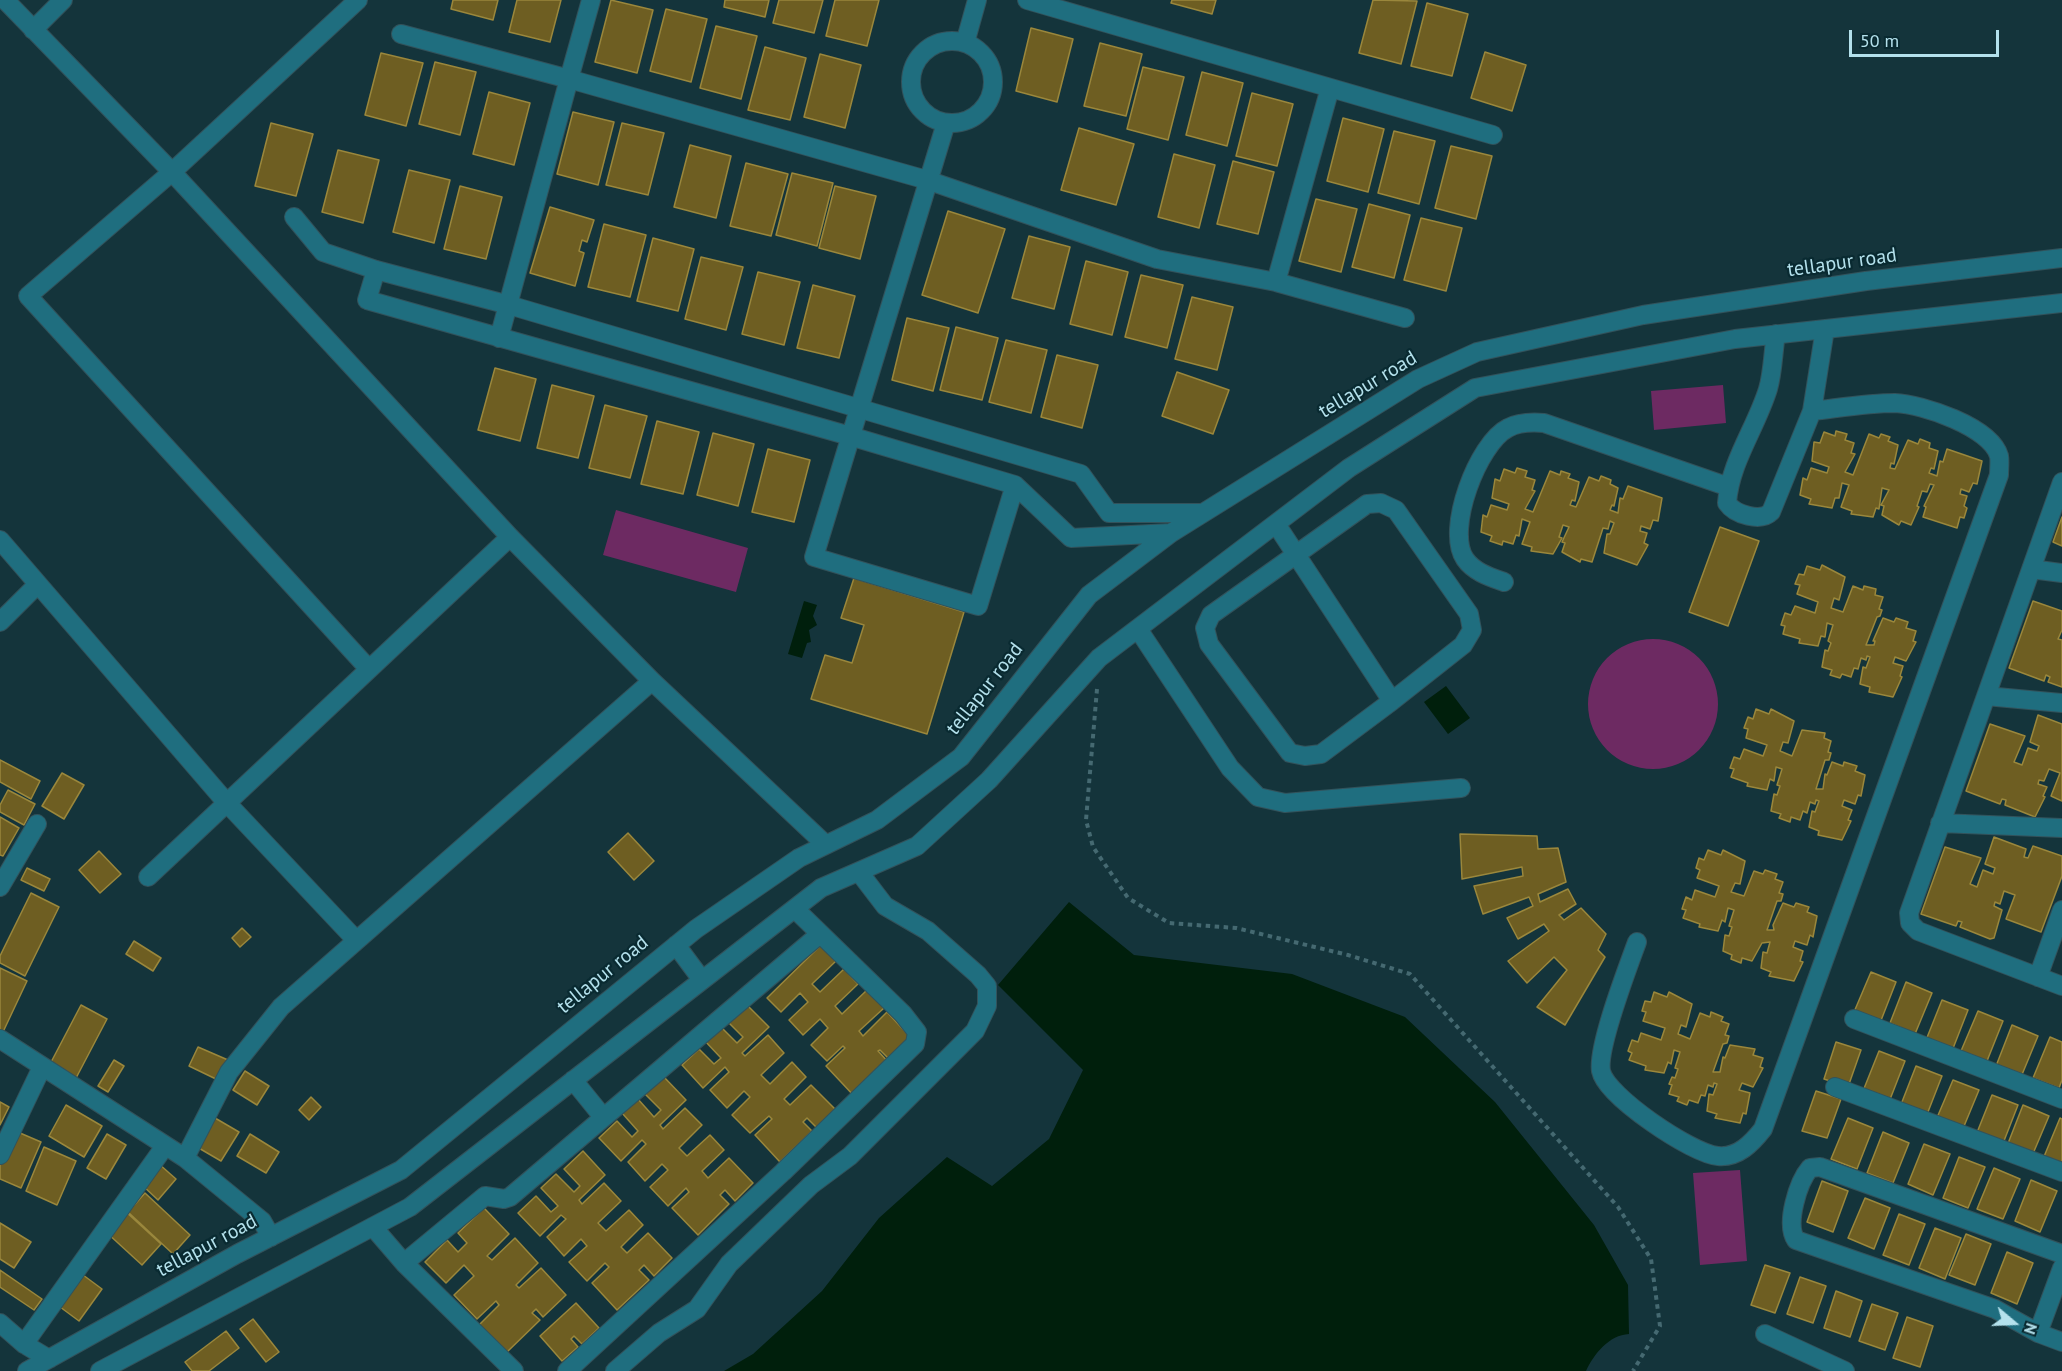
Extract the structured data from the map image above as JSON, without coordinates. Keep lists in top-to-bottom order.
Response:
{
  "streets": {
    "street": ["tellapur road"]
  },
  "scale_bar": "50 m",
  "north": "right"
}
